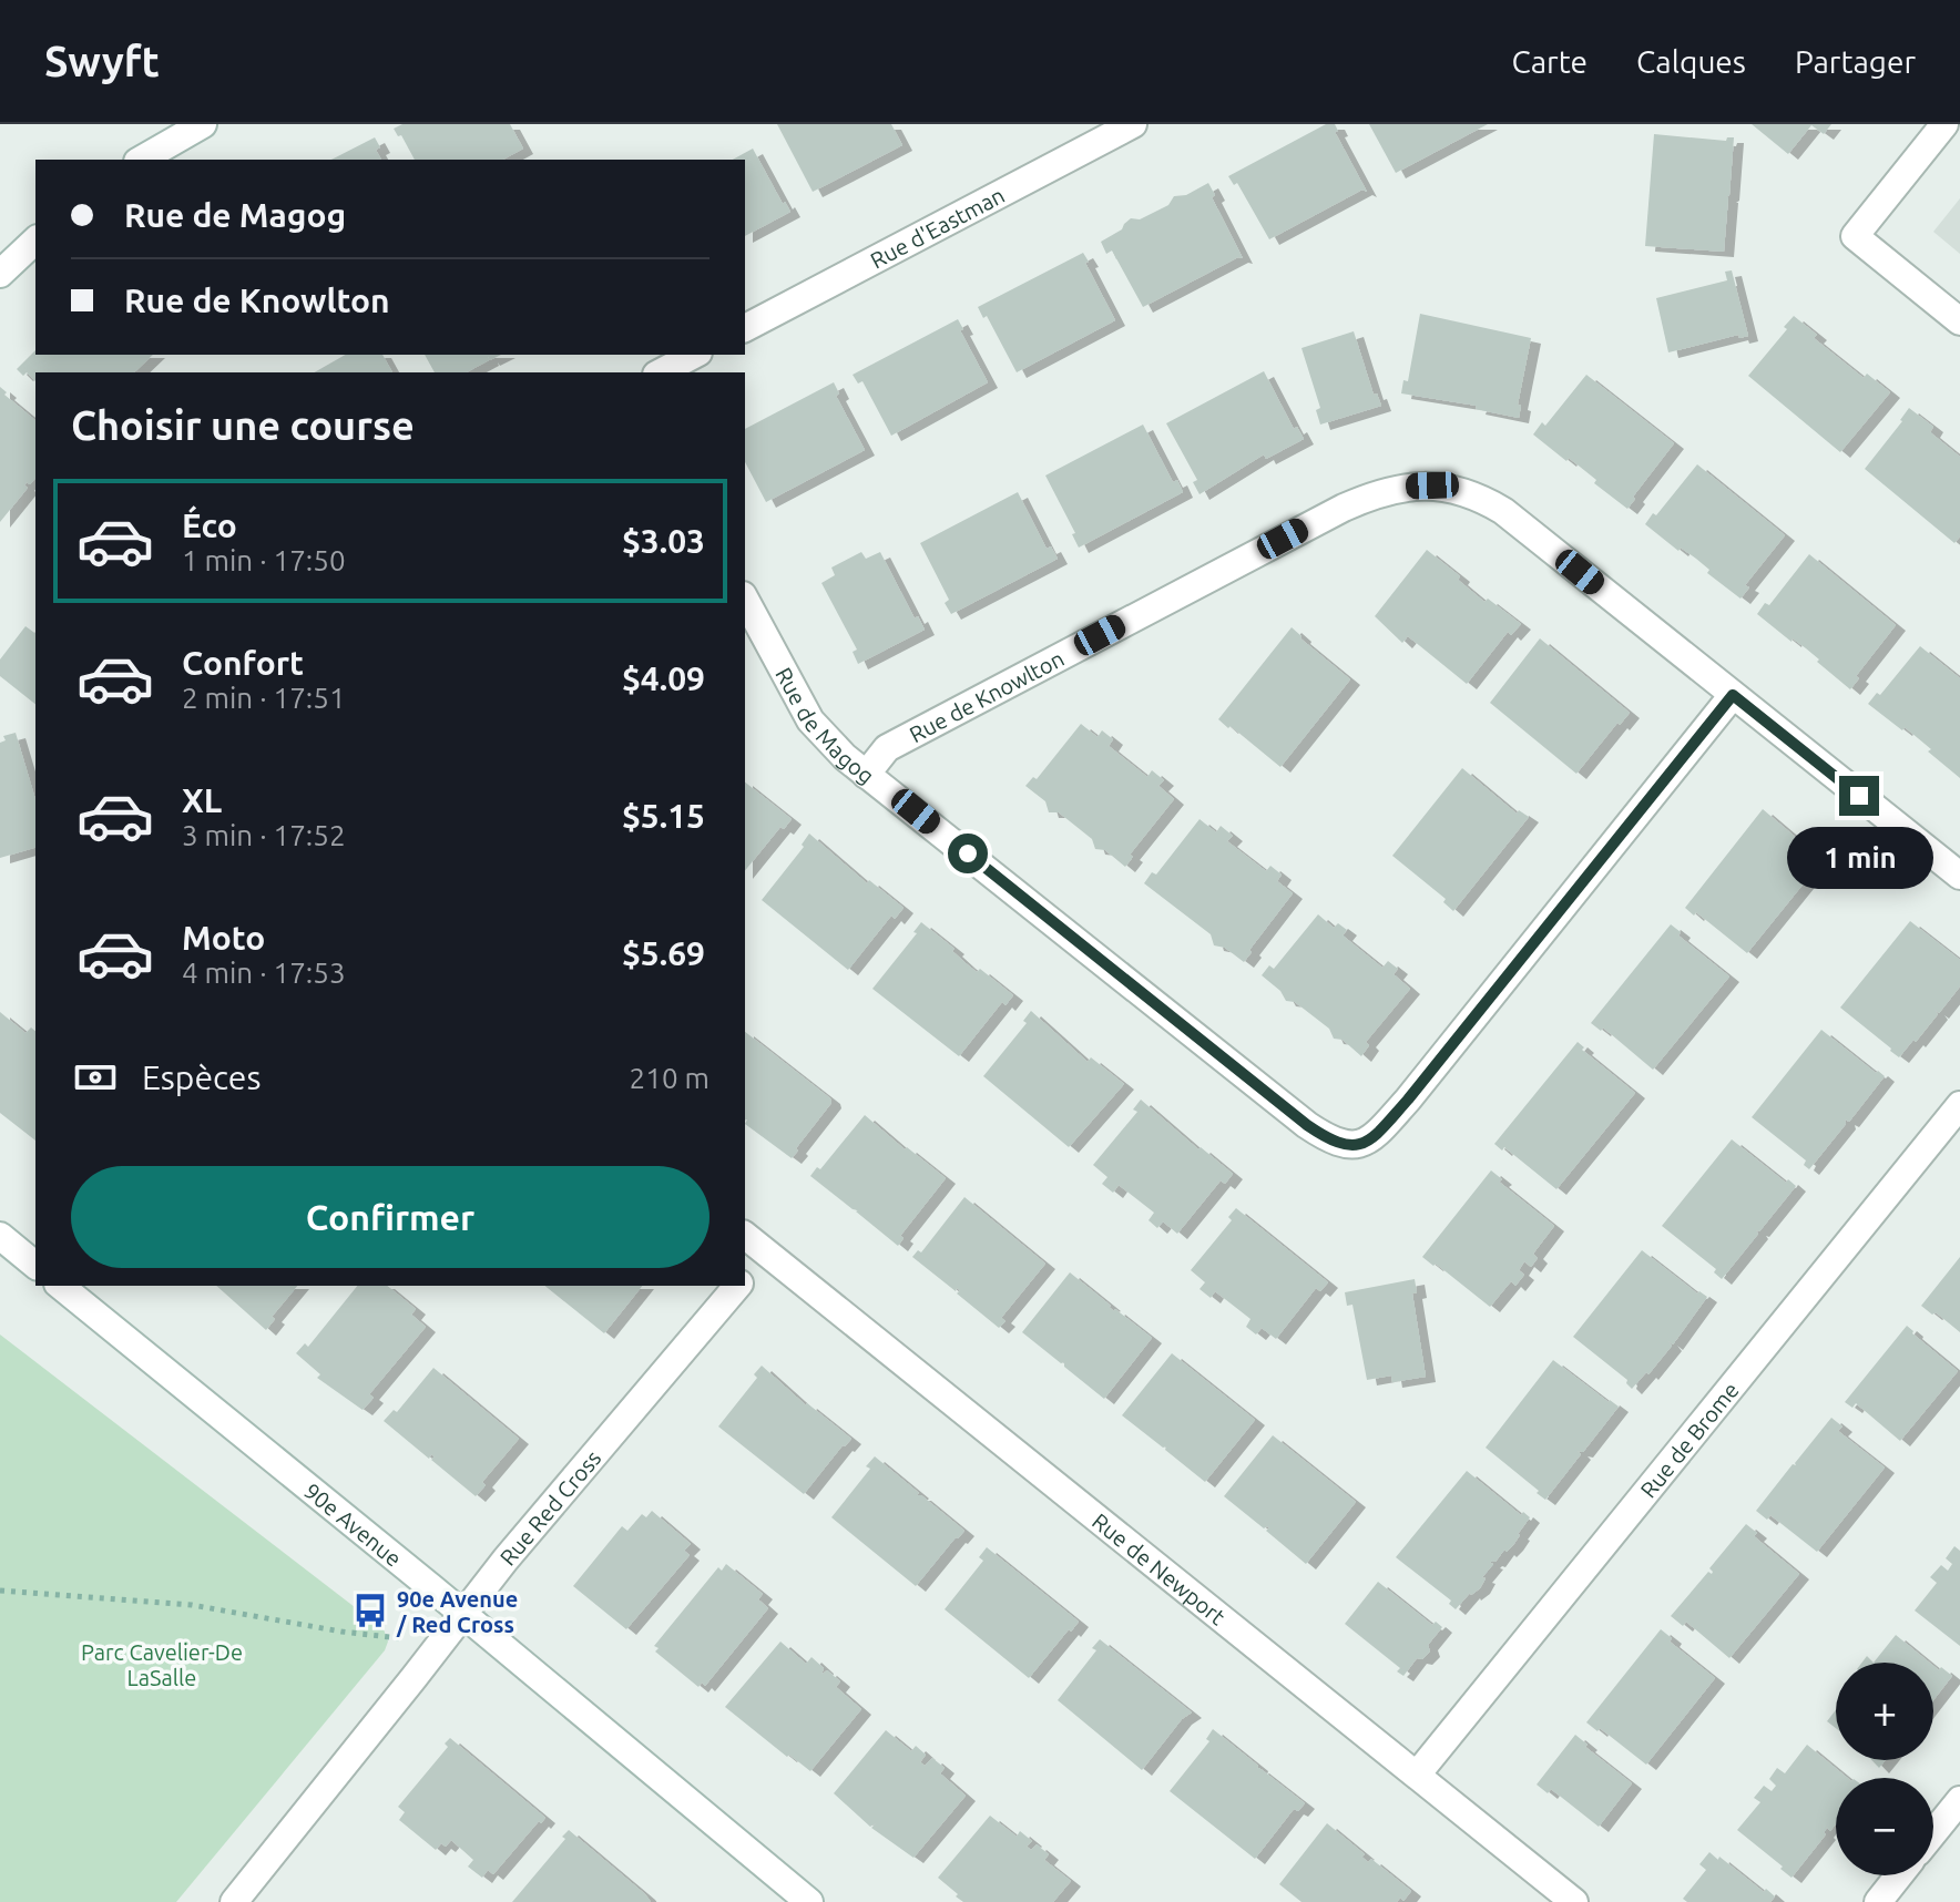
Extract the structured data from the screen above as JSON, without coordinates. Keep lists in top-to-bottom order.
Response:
{
  "streets": {
    "street": [
      "Rue d'Eastman",
      "Rue de Knowlton",
      "Rue de Magog",
      "Rue de Brome",
      "Rue Red Cross",
      "90e Avenue",
      "Rue de Newport"
    ]
  },
  "crossings": [
    ["Rue de Knowlton", "Rue de Magog"],
    ["Rue de Brome", "Rue de Newport"],
    ["Rue Red Cross", "90e Avenue"],
    ["Rue Red Cross", "Rue de Newport"]
  ],
  "parks": ["Parc Cavelier-De LaSalle"],
  "places": {
    "bus stop": ["90e Avenue / Red Cross"]
  },
  "page": {
    "header": "Swyft",
    "nav": ["Carte", "Calques", "Partager"],
    "banner": ["Rue de Magog", "Rue de Knowlton"],
    "heading": "Choisir une course",
    "list": [
      {
        "name": "Éco",
        "note": "1 min · 17:50",
        "value": "$3.03"
      },
      {
        "name": "Confort",
        "note": "2 min · 17:51",
        "value": "$4.09"
      },
      {
        "name": "XL",
        "note": "3 min · 17:52",
        "value": "$5.15"
      },
      {
        "name": "Moto",
        "note": "4 min · 17:53",
        "value": "$5.69"
      }
    ],
    "bubble": "1 min",
    "pay": ["Espèces", "210 m"],
    "buttons": "Confirmer",
    "map_buttons": ["+", "−"]
  }
}
